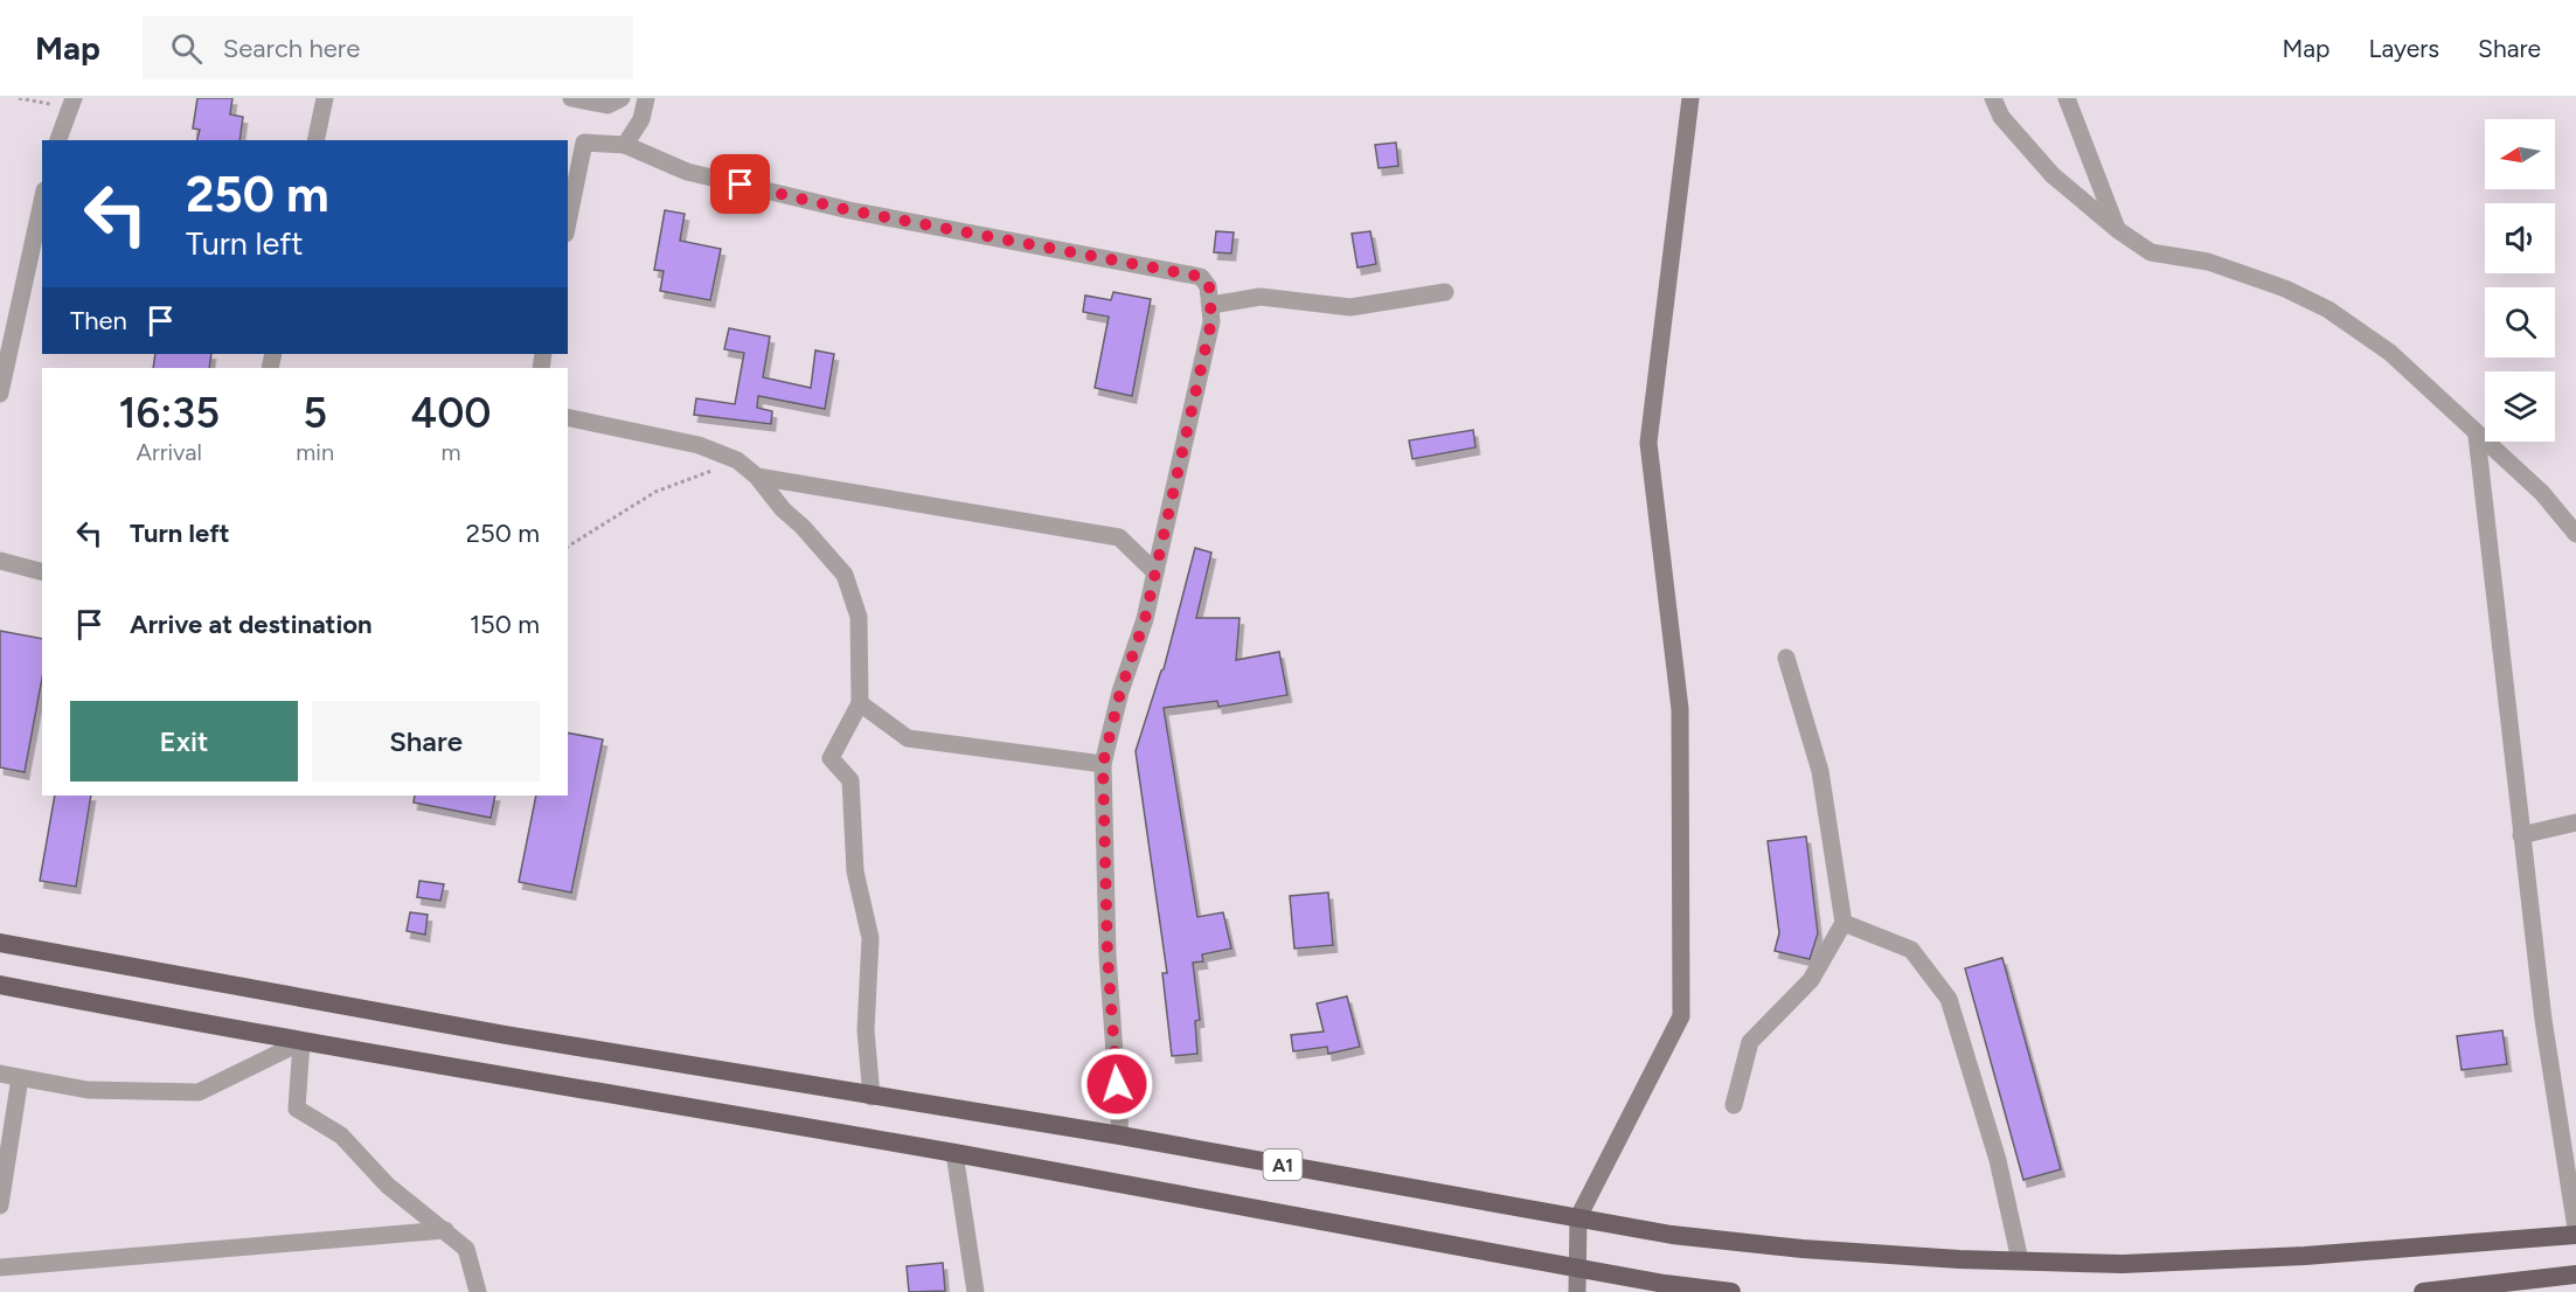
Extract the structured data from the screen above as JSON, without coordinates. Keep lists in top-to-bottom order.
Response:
{
  "streets": {
    "highway": ["A1"]
  },
  "north": "left",
  "page": {
    "header": "Map",
    "search": "Search here",
    "nav": ["Map", "Layers", "Share"],
    "turn": ["250 m", "Turn left"],
    "then": "Then",
    "eta": [
      "16:35",
      "Arrival",
      "5",
      "min",
      "400",
      "m"
    ],
    "list": [
      {
        "name": "Turn left",
        "value": "250 m"
      },
      {
        "name": "Arrive at destination",
        "value": "150 m"
      }
    ],
    "buttons": ["Exit", "Share"]
  }
}
